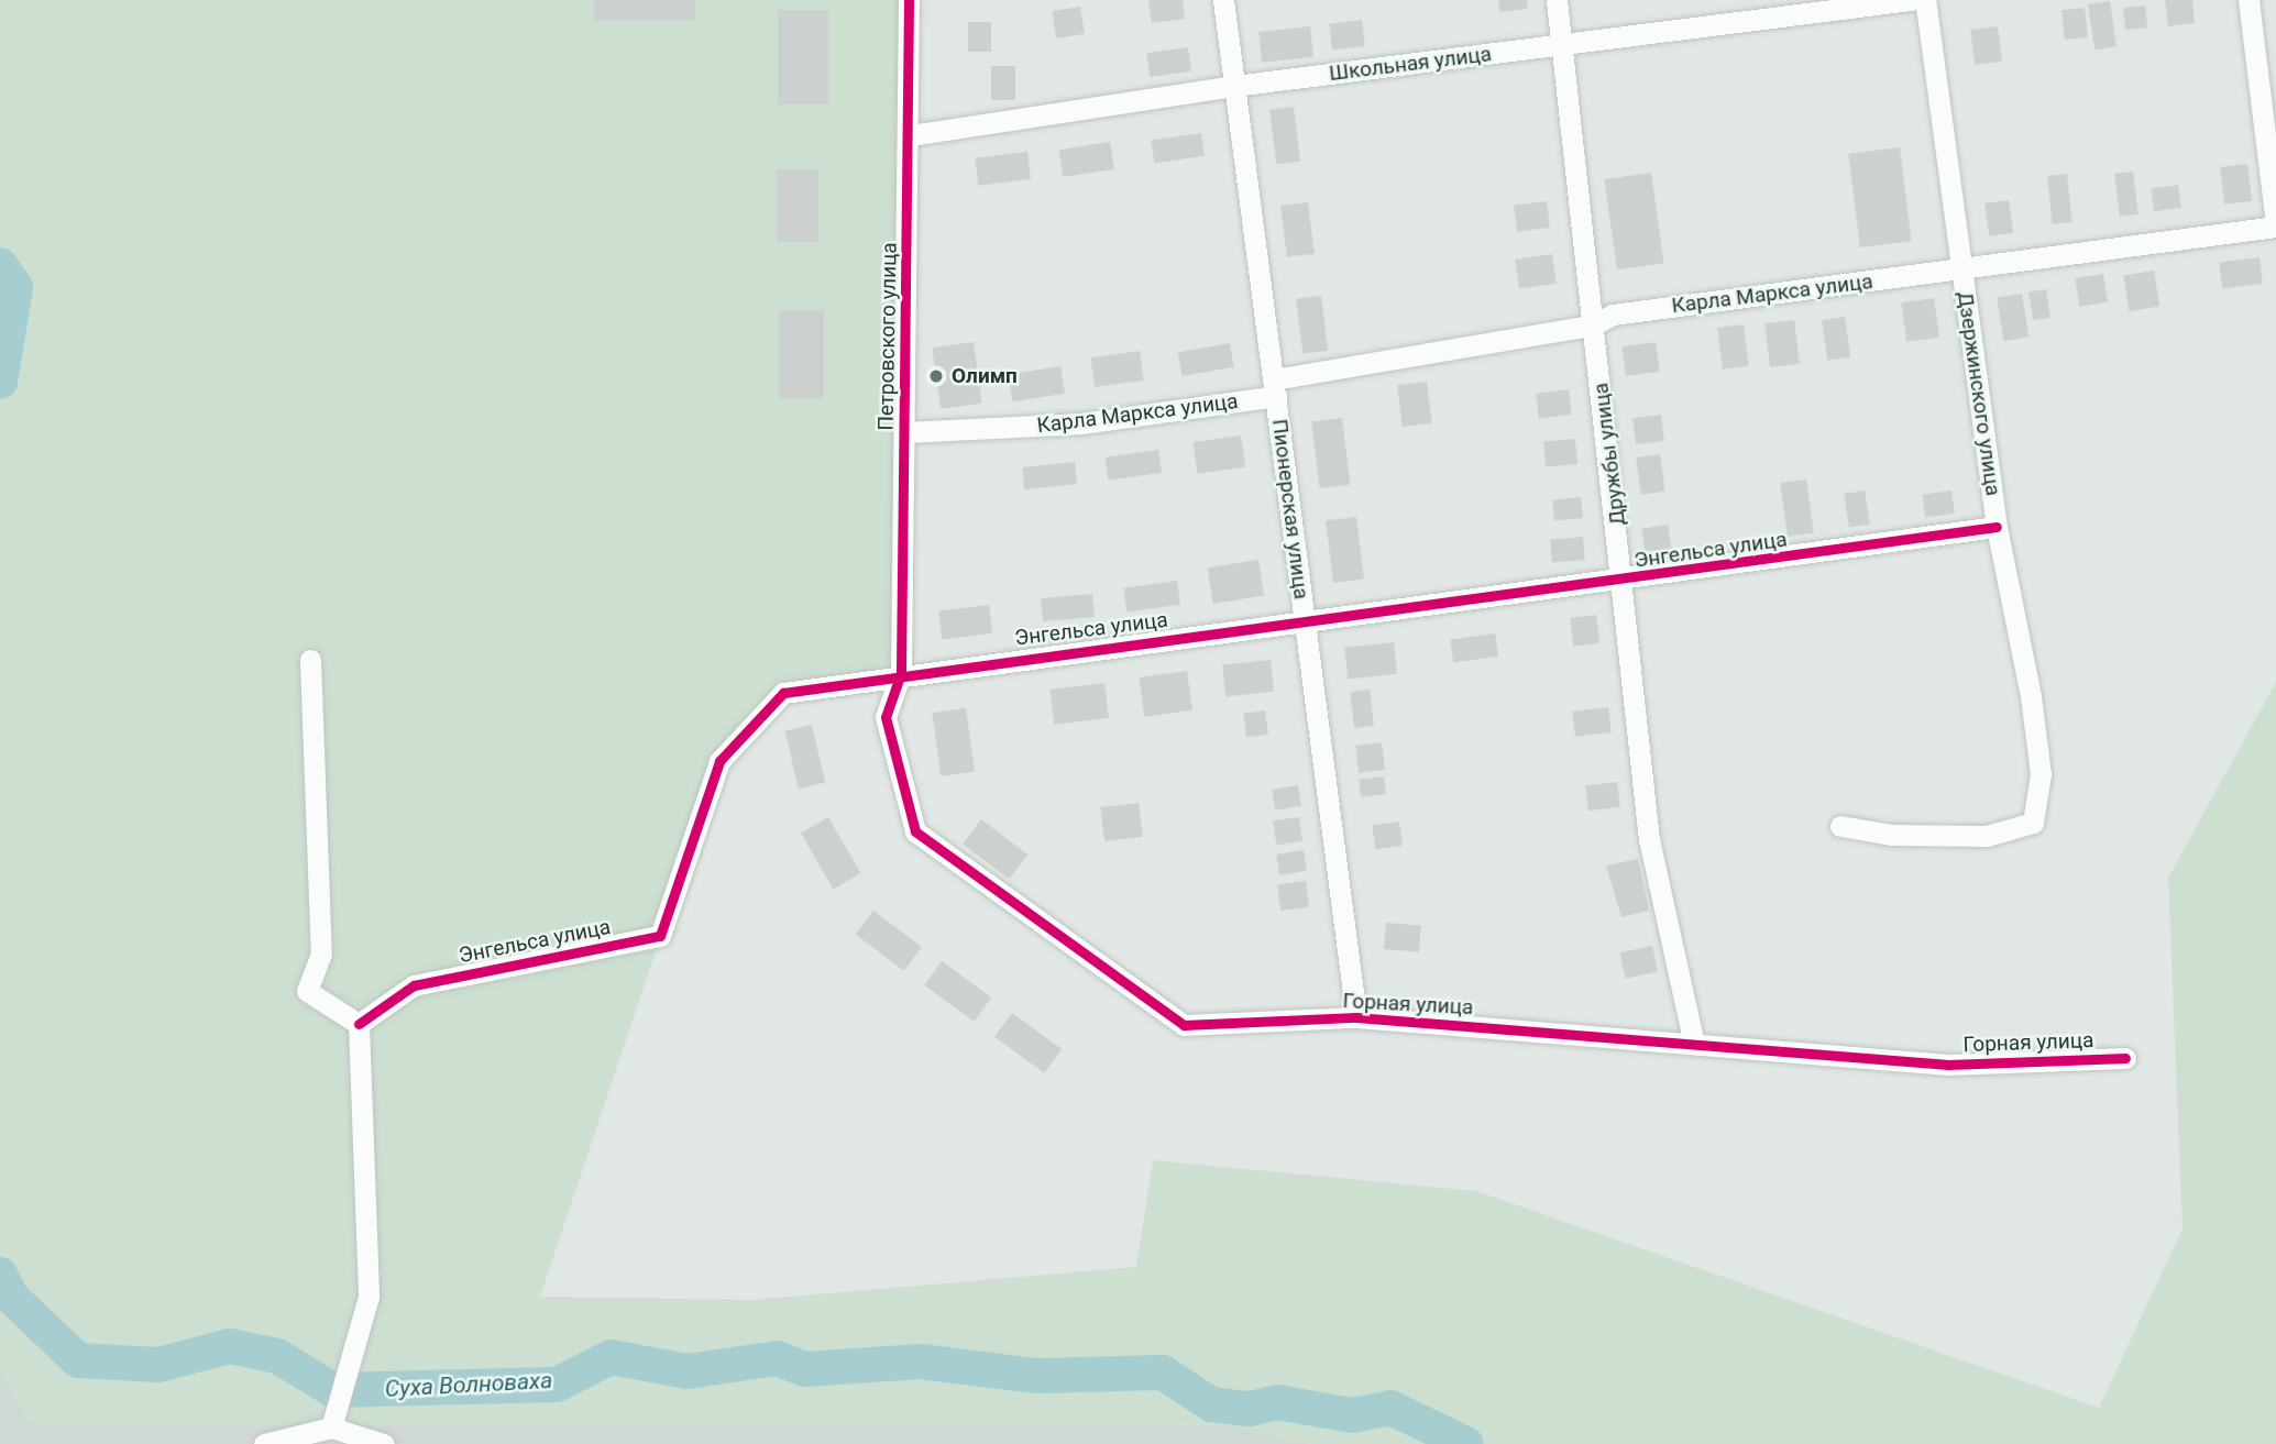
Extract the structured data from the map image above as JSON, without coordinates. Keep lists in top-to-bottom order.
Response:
{
  "streets": {
    "street": [
      "Школьная улица",
      "Карла Маркса улица",
      "Петровского улица",
      "Дзержинского улица",
      "Дружбы улица",
      "Пионерская улица",
      "Энгельса улица",
      "Горная улица"
    ]
  },
  "crossings": [
    ["Школьная улица", "Петровского улица"],
    ["Школьная улица", "Дружбы улица"],
    ["Школьная улица", "Пионерская улица"],
    ["Карла Маркса улица", "Петровского улица"],
    ["Карла Маркса улица", "Дзержинского улица"],
    ["Карла Маркса улица", "Дружбы улица"],
    ["Карла Маркса улица", "Пионерская улица"],
    ["Петровского улица", "Энгельса улица"],
    ["Петровского улица", "Горная улица"],
    ["Дзержинского улица", "Энгельса улица"],
    ["Дружбы улица", "Энгельса улица"],
    ["Дружбы улица", "Горная улица"],
    ["Пионерская улица", "Энгельса улица"],
    ["Пионерская улица", "Горная улица"],
    ["Энгельса улица", "Горная улица"]
  ],
  "water": ["Суха Волноваха"],
  "places": ["Олимп"]
}
